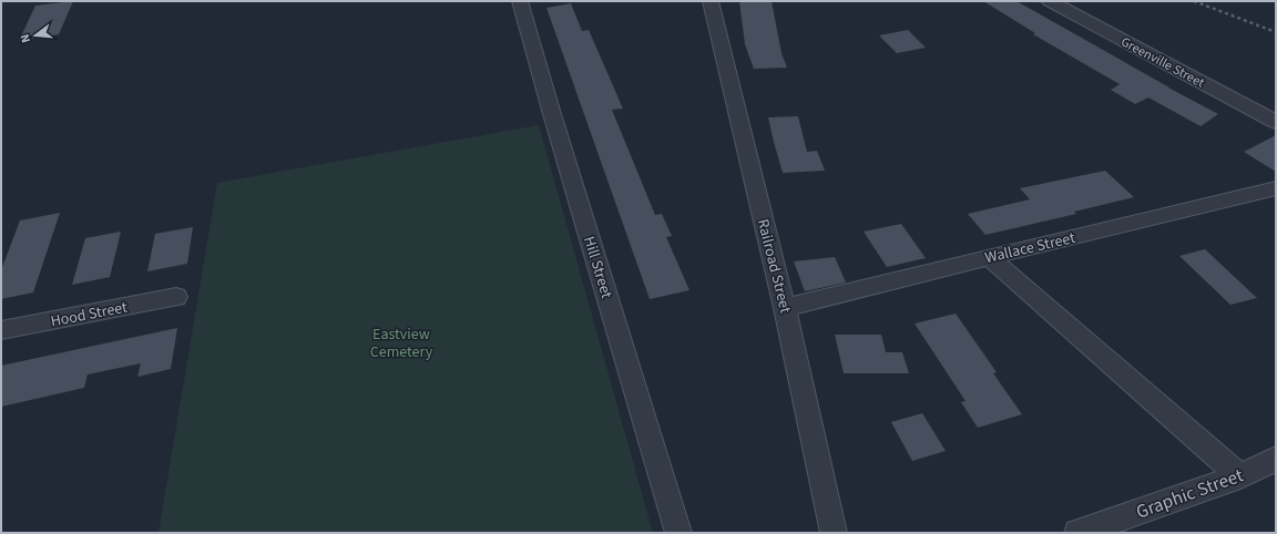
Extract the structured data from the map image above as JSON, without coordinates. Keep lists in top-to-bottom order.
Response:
{
  "streets": {
    "street": [
      "Greenville Street",
      "Wallace Street",
      "Railroad Street",
      "Hill Street",
      "Hood Street",
      "Graphic Street"
    ]
  },
  "crossings": [
    ["Wallace Street", "Railroad Street"]
  ],
  "parks": ["Eastview Cemetery"],
  "north": "left"
}
